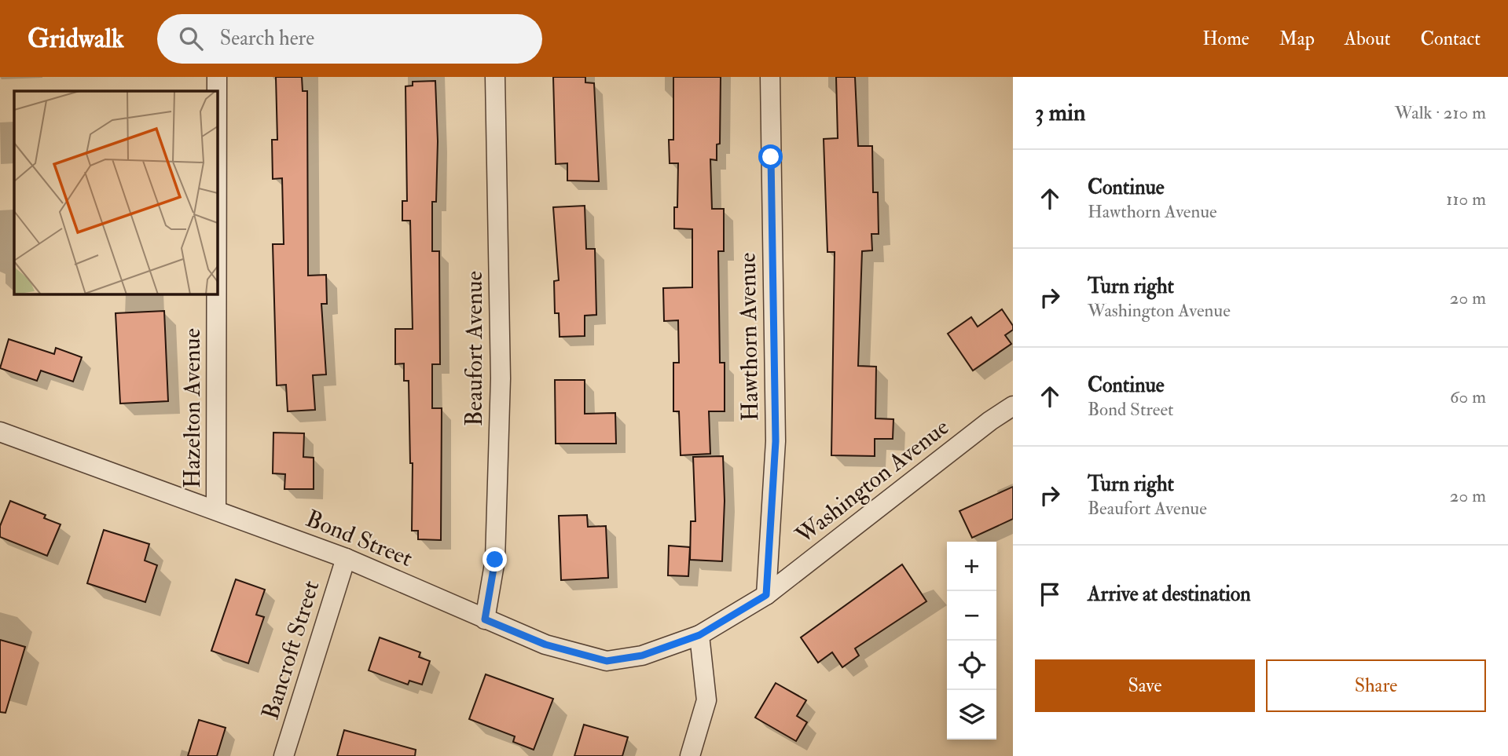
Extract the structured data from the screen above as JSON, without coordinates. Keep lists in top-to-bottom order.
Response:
{
  "streets": {
    "street": [
      "Hawthorn Avenue",
      "Beaufort Avenue",
      "Hazelton Avenue",
      "Washington Avenue",
      "Bond Street",
      "Bancroft Street"
    ]
  },
  "crossings": [
    ["Hawthorn Avenue", "Washington Avenue"],
    ["Beaufort Avenue", "Bond Street"],
    ["Hazelton Avenue", "Bond Street"],
    ["Washington Avenue", "Bond Street"],
    ["Bond Street", "Bancroft Street"]
  ],
  "page": {
    "header": "Gridwalk",
    "search": "Search here",
    "nav": [
      "Home",
      "Map",
      "About",
      "Contact"
    ],
    "heading": ["3 min", "Walk · 210 m"],
    "list": [
      ["Continue", "Hawthorn Avenue", "110 m"],
      ["Turn right", "Washington Avenue", "20 m"],
      ["Continue", "Bond Street", "60 m"],
      ["Turn right", "Beaufort Avenue", "20 m"],
      "Arrive at destination"
    ],
    "map_buttons": ["+", "−"],
    "buttons": ["Save", "Share"]
  }
}
